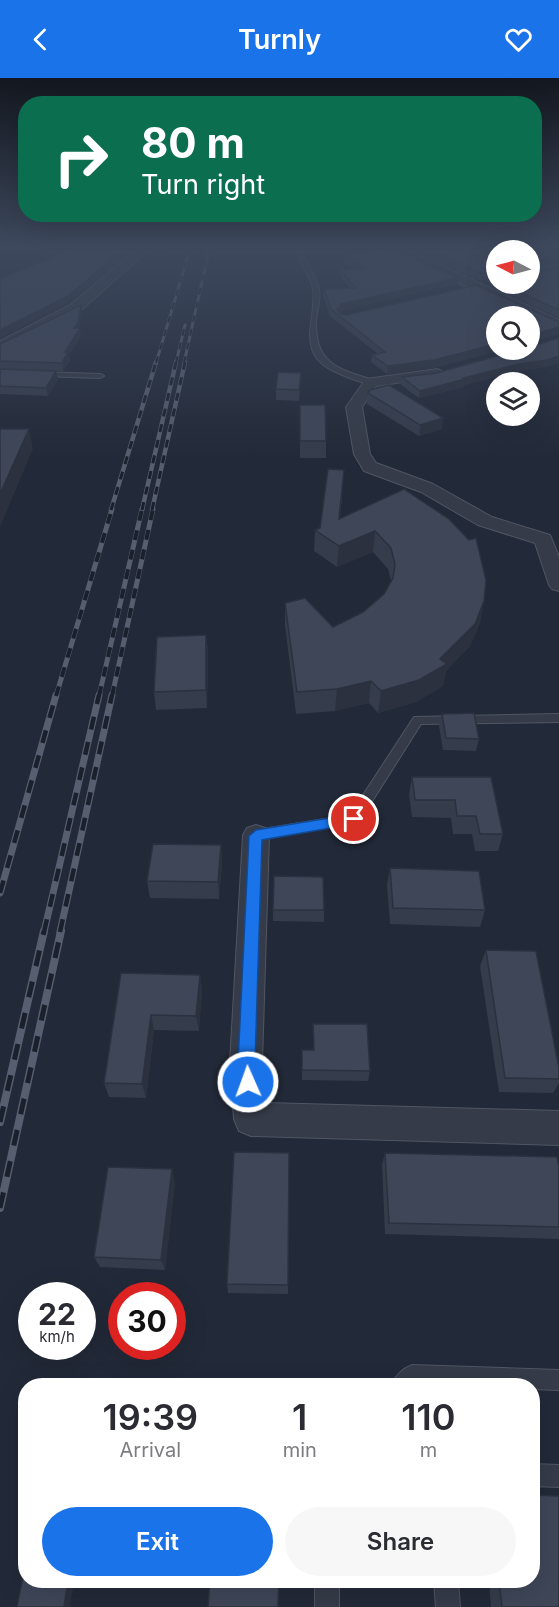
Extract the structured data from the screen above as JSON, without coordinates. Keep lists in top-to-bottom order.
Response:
{
  "north": "left",
  "page": {
    "header": "Turnly",
    "turn": ["80 m", "Turn right"],
    "speed": "22 km/h",
    "limit": "30",
    "eta": [
      "19:39",
      "Arrival",
      "1",
      "min",
      "110",
      "m"
    ],
    "buttons": ["Exit", "Share"]
  }
}
